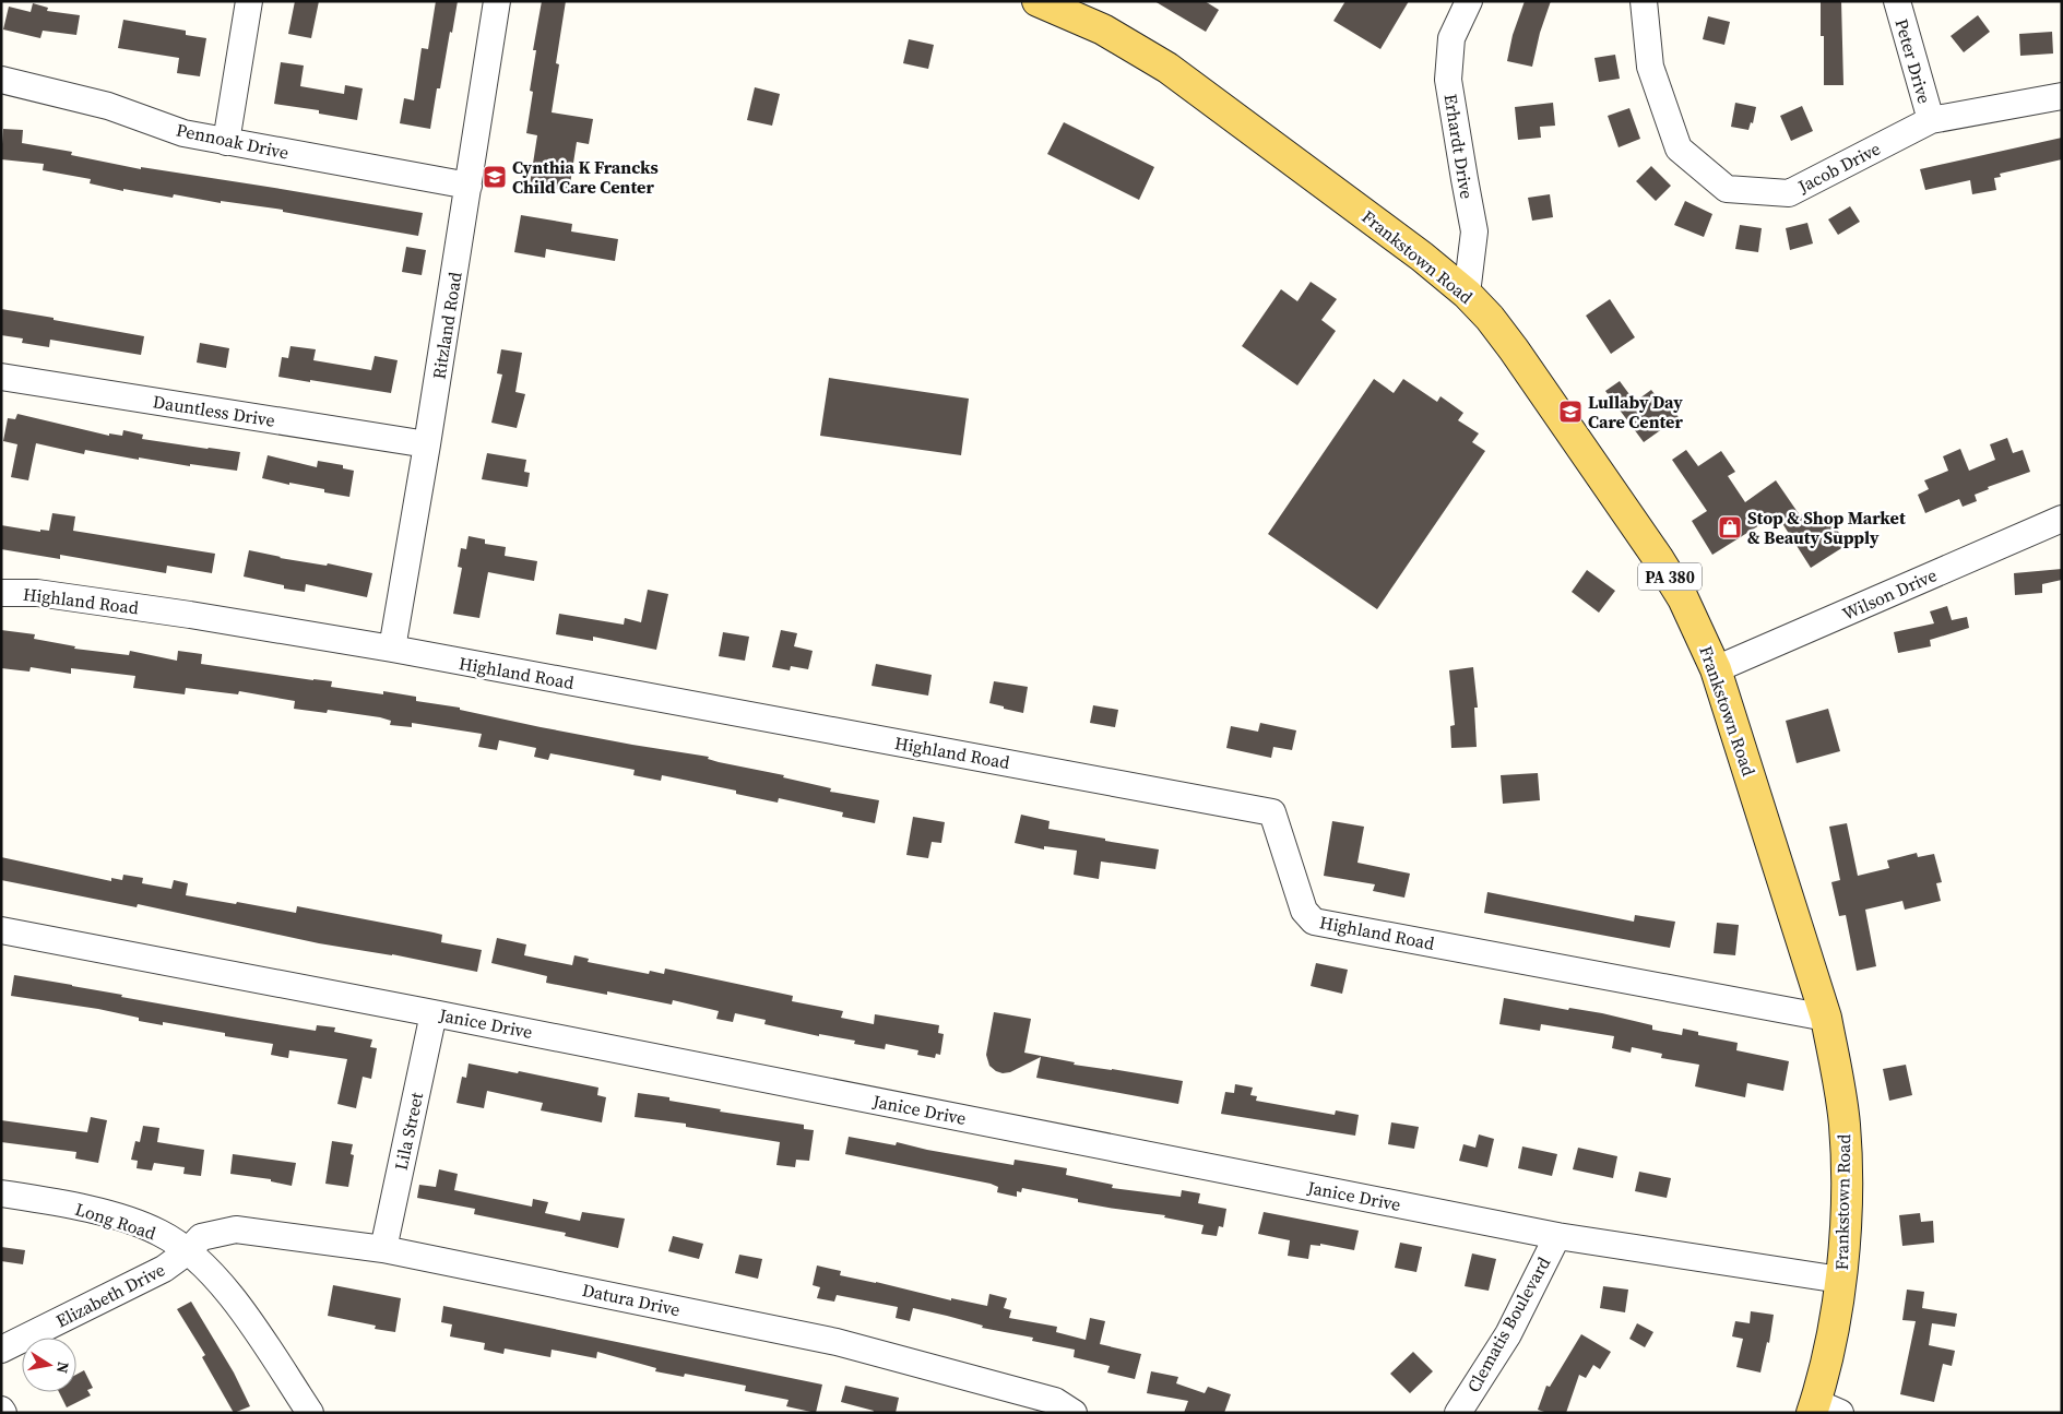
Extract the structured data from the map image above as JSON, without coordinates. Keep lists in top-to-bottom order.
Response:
{
  "streets": {
    "main road": ["Frankstown Road", "PA 380"],
    "street": [
      "Peter Drive",
      "Pennoak Drive",
      "Erhardt Drive",
      "Jacob Drive",
      "Ritzland Road",
      "Dauntless Drive",
      "Wilson Drive",
      "Highland Road",
      "Janice Drive",
      "Lila Street",
      "Long Road",
      "Elizabeth Drive",
      "Datura Drive",
      "Clematis Boulevard"
    ]
  },
  "crossings": [
    ["Peter Drive", "Jacob Drive"],
    ["Pennoak Drive", "Ritzland Road"],
    ["Erhardt Drive", "Frankstown Road"],
    ["Frankstown Road", "Wilson Drive"],
    ["Frankstown Road", "Highland Road"],
    ["Frankstown Road", "Janice Drive"],
    ["Ritzland Road", "Dauntless Drive"],
    ["Ritzland Road", "Highland Road"],
    ["Janice Drive", "Lila Street"],
    ["Janice Drive", "Clematis Boulevard"],
    ["Lila Street", "Datura Drive"],
    ["Long Road", "Elizabeth Drive"],
    ["Long Road", "Datura Drive"],
    ["Elizabeth Drive", "Datura Drive"]
  ],
  "places": {
    "school or university": ["Cynthia K Francks Child Care Center", "Lullaby Day Care Center"],
    "shop": ["Stop & Shop Market & Beauty Supply"]
  },
  "north": "right"
}
